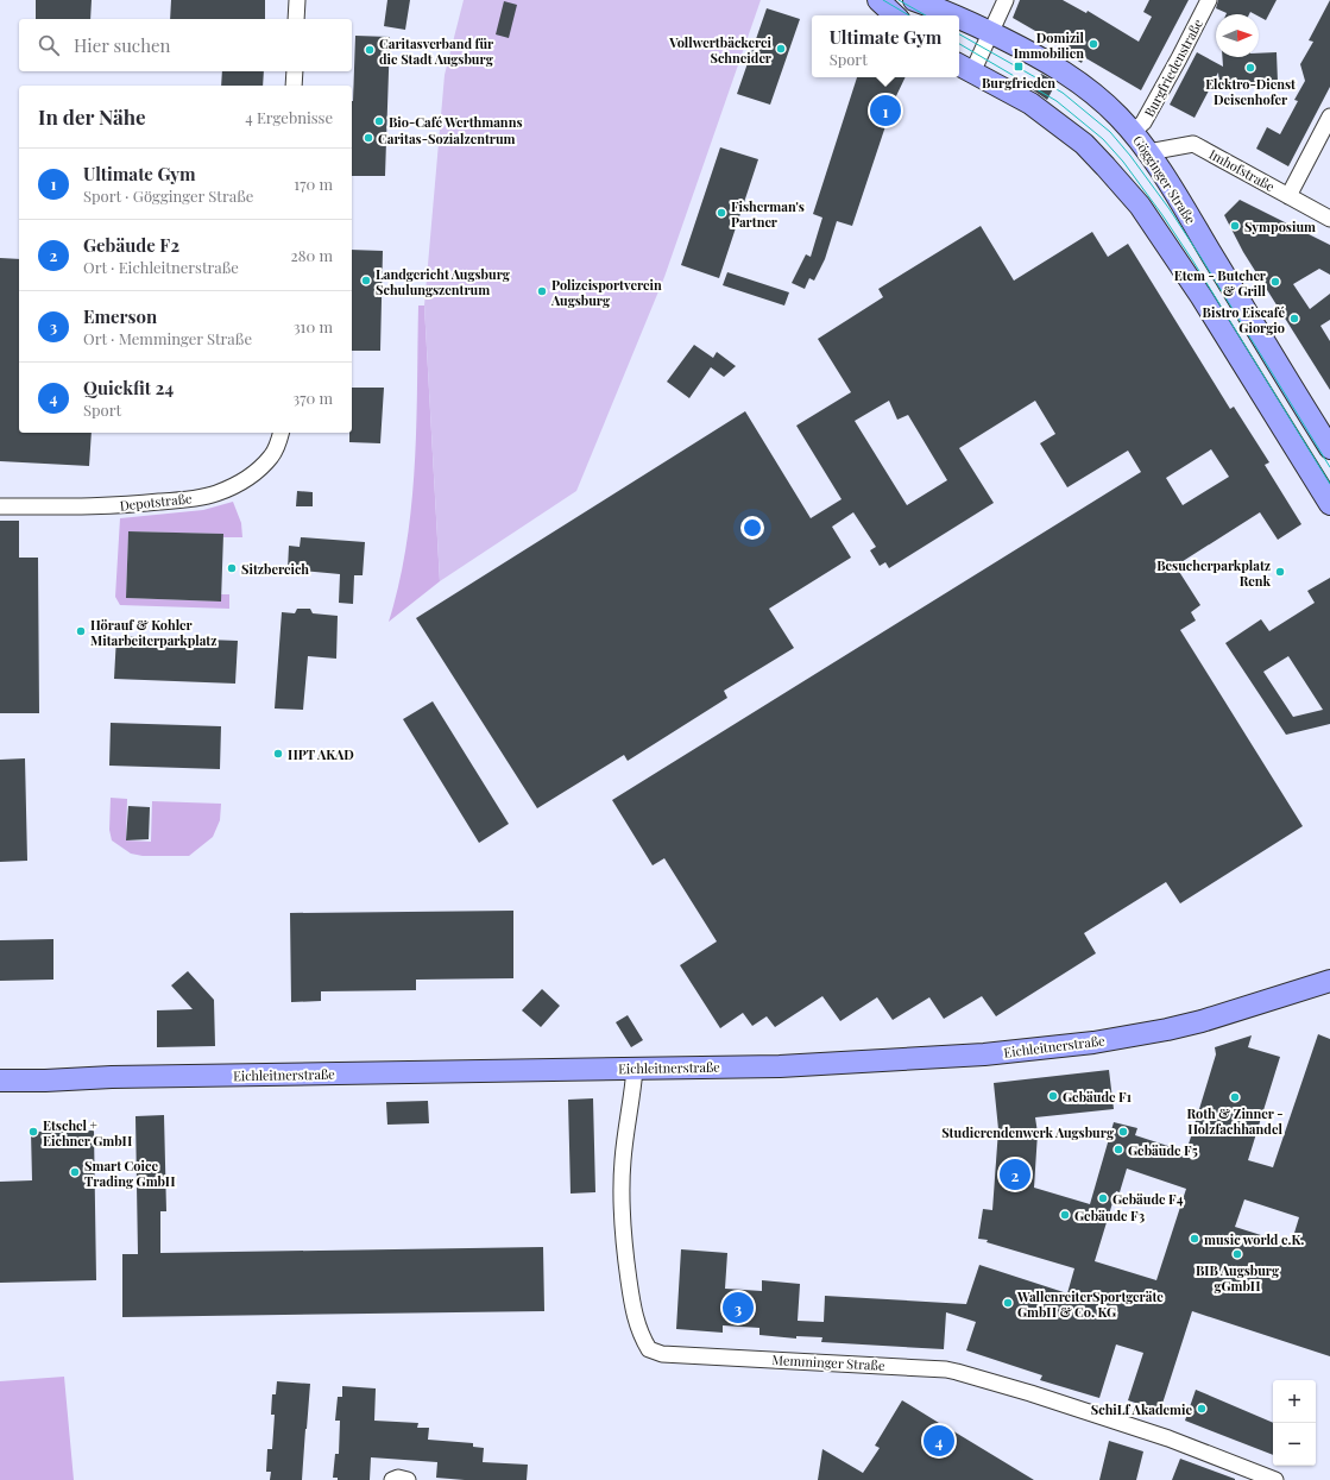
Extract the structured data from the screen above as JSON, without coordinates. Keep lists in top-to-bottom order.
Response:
{
  "streets": {
    "main road": ["Gögginger Straße", "Eichleitnerstraße"],
    "street": [
      "Burgfriedenstraße",
      "Imhofstraße",
      "Depotstraße",
      "Memminger Straße"
    ]
  },
  "crossings": [
    ["Burgfriedenstraße", "Gögginger Straße"],
    ["Imhofstraße", "Gögginger Straße"],
    ["Eichleitnerstraße", "Memminger Straße"]
  ],
  "places": {
    "other": [
      "Domizil Immobilien",
      "Vollwertbäckerei Schneider",
      "Caritasverband für die Stadt Augsburg",
      "Elektro-Dienst Deisenhofer",
      "Bio-Café Werthmanns",
      "Caritas-Sozialzentrum",
      "Fisherman's Partner",
      "Symposium",
      "Landgericht Augsburg Schulungszentrum",
      "Etem - Butcher & Grill",
      "Polizeisportverein Augsburg",
      "Bistro Eiscafé Giorgio",
      "Sitzbereich",
      "Besucherparkplatz Renk",
      "Hörauf & Kohler Mitarbeiterparkplatz",
      "HPT AKAD",
      "Gebäude F1",
      "Roth & Zinner - Holzfachhandel",
      "Etschel + Eichner GmbH",
      "Studierendenwerk Augsburg",
      "Gebäude F5",
      "Smart Coice Trading GmbH",
      "Gebäude F4",
      "Gebäude F3",
      "music world e.K.",
      "BIB Augsburg gGmbH",
      "WallenreiterSportgeräte GmbH & Co. KG",
      "SchiLf Akademie"
    ],
    "transit": ["Burgfrieden"]
  },
  "north": "right",
  "page": {
    "popup": ["Ultimate Gym", "Sport"],
    "search": "Hier suchen",
    "heading": ["In der Nähe", "4 Ergebnisse"],
    "pins": [
      "1",
      "2",
      "3",
      "4"
    ],
    "list": [
      {
        "mark": "1",
        "name": "Ultimate Gym",
        "note": "Sport · Gögginger Straße",
        "value": "170 m"
      },
      {
        "mark": "2",
        "name": "Gebäude F2",
        "note": "Ort · Eichleitnerstraße",
        "value": "280 m"
      },
      {
        "mark": "3",
        "name": "Emerson",
        "note": "Ort · Memminger Straße",
        "value": "310 m"
      },
      {
        "mark": "4",
        "name": "Quickfit 24",
        "note": "Sport",
        "value": "370 m"
      }
    ],
    "map_buttons": ["+", "−"]
  }
}
